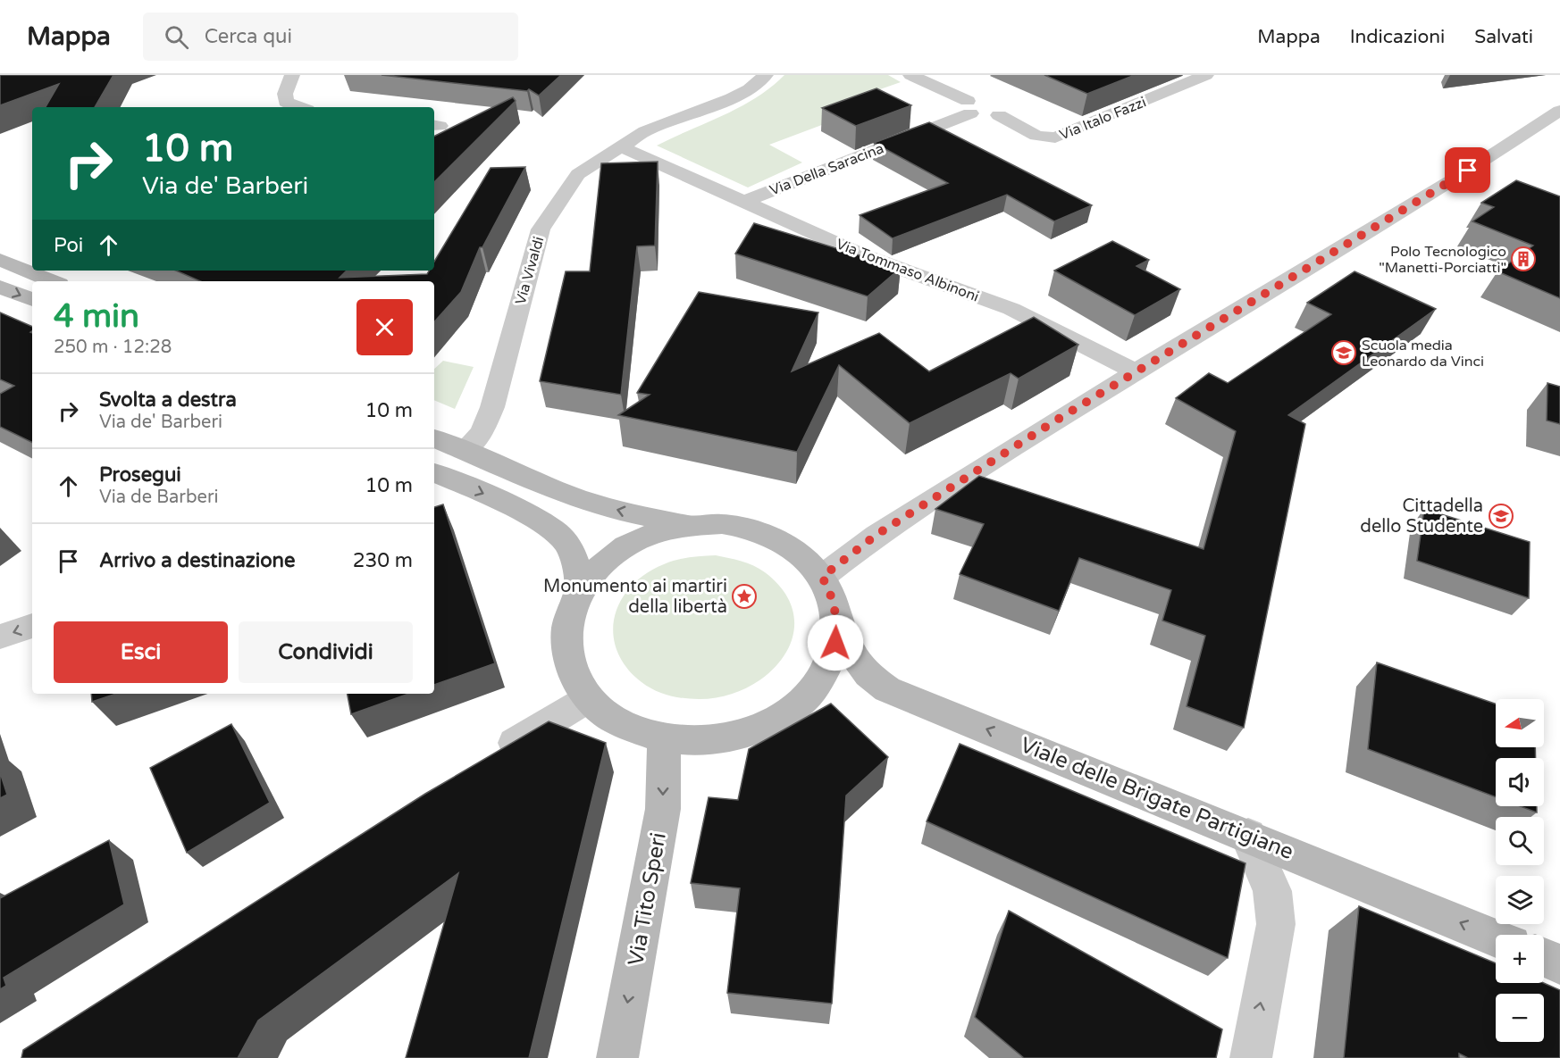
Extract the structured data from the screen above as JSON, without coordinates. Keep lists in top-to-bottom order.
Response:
{
  "streets": {
    "main road": ["Viale delle Brigate Partigiane", "Via Tito Speri"],
    "street": [
      "Via Italo Fazzi",
      "Via Della Saracina",
      "Via Tommaso Albinoni",
      "Via Vivaldi"
    ]
  },
  "crossings": [
    ["Via Italo Fazzi", "Via Della Saracina"],
    ["Via Della Saracina", "Via Tommaso Albinoni"],
    ["Via Tommaso Albinoni", "Via Vivaldi"]
  ],
  "one_way": ["Viale delle Brigate Partigiane", "Via Tito Speri"],
  "places": {
    "building": ["Polo Tecnologico \"Manetti-Porciatti\""],
    "school or university": ["Scuola media Leonardo da Vinci", "Cittadella dello Studente"],
    "place": ["Monumento ai martiri della libertà"]
  },
  "north": "left",
  "page": {
    "header": "Mappa",
    "search": "Cerca qui",
    "nav": ["Mappa", "Indicazioni", "Salvati"],
    "turn": ["10 m", "Via de' Barberi"],
    "then": "Poi",
    "heading": ["4 min", "250 m · 12:28"],
    "list": [
      {
        "name": "Svolta a destra",
        "note": "Via de' Barberi",
        "value": "10 m"
      },
      {
        "name": "Prosegui",
        "note": "Via de Barberi",
        "value": "10 m"
      },
      {
        "name": "Arrivo a destinazione",
        "value": "230 m"
      }
    ],
    "buttons": ["Esci", "Condividi"],
    "map_buttons": ["+", "−"]
  }
}
